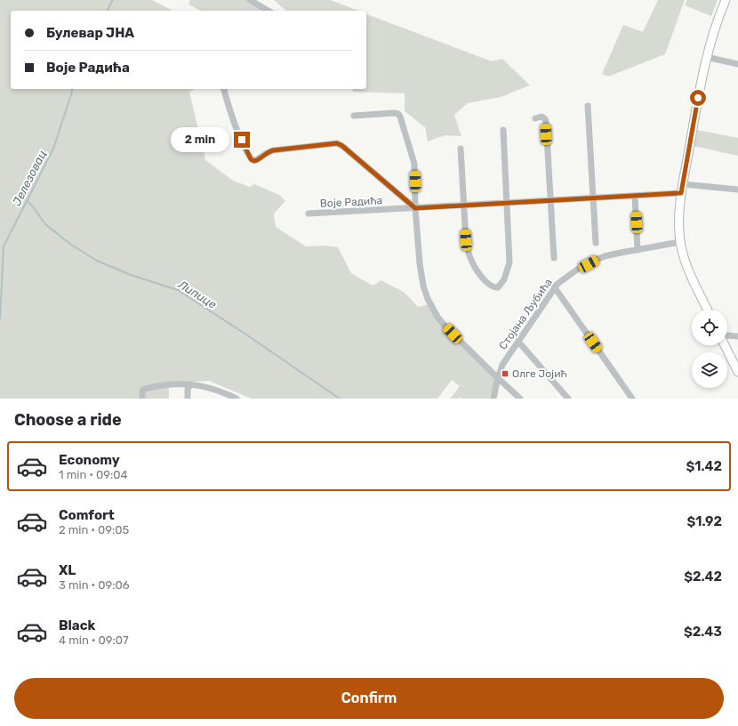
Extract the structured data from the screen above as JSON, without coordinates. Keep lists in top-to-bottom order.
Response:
{
  "streets": {
    "street": ["Воје Радића", "Стојана Љубића"]
  },
  "water": ["Јелезовац", "Липице"],
  "places": {
    "transit": ["Олге Јојић"]
  },
  "page": {
    "banner": ["Булевар ЈНА", "Воје Радића"],
    "bubble": "2 min",
    "heading": "Choose a ride",
    "list": [
      {
        "name": "Economy",
        "note": "1 min · 09:04",
        "value": "$1.42"
      },
      {
        "name": "Comfort",
        "note": "2 min · 09:05",
        "value": "$1.92"
      },
      {
        "name": "XL",
        "note": "3 min · 09:06",
        "value": "$2.42"
      },
      {
        "name": "Black",
        "note": "4 min · 09:07",
        "value": "$2.43"
      }
    ],
    "buttons": "Confirm"
  }
}
